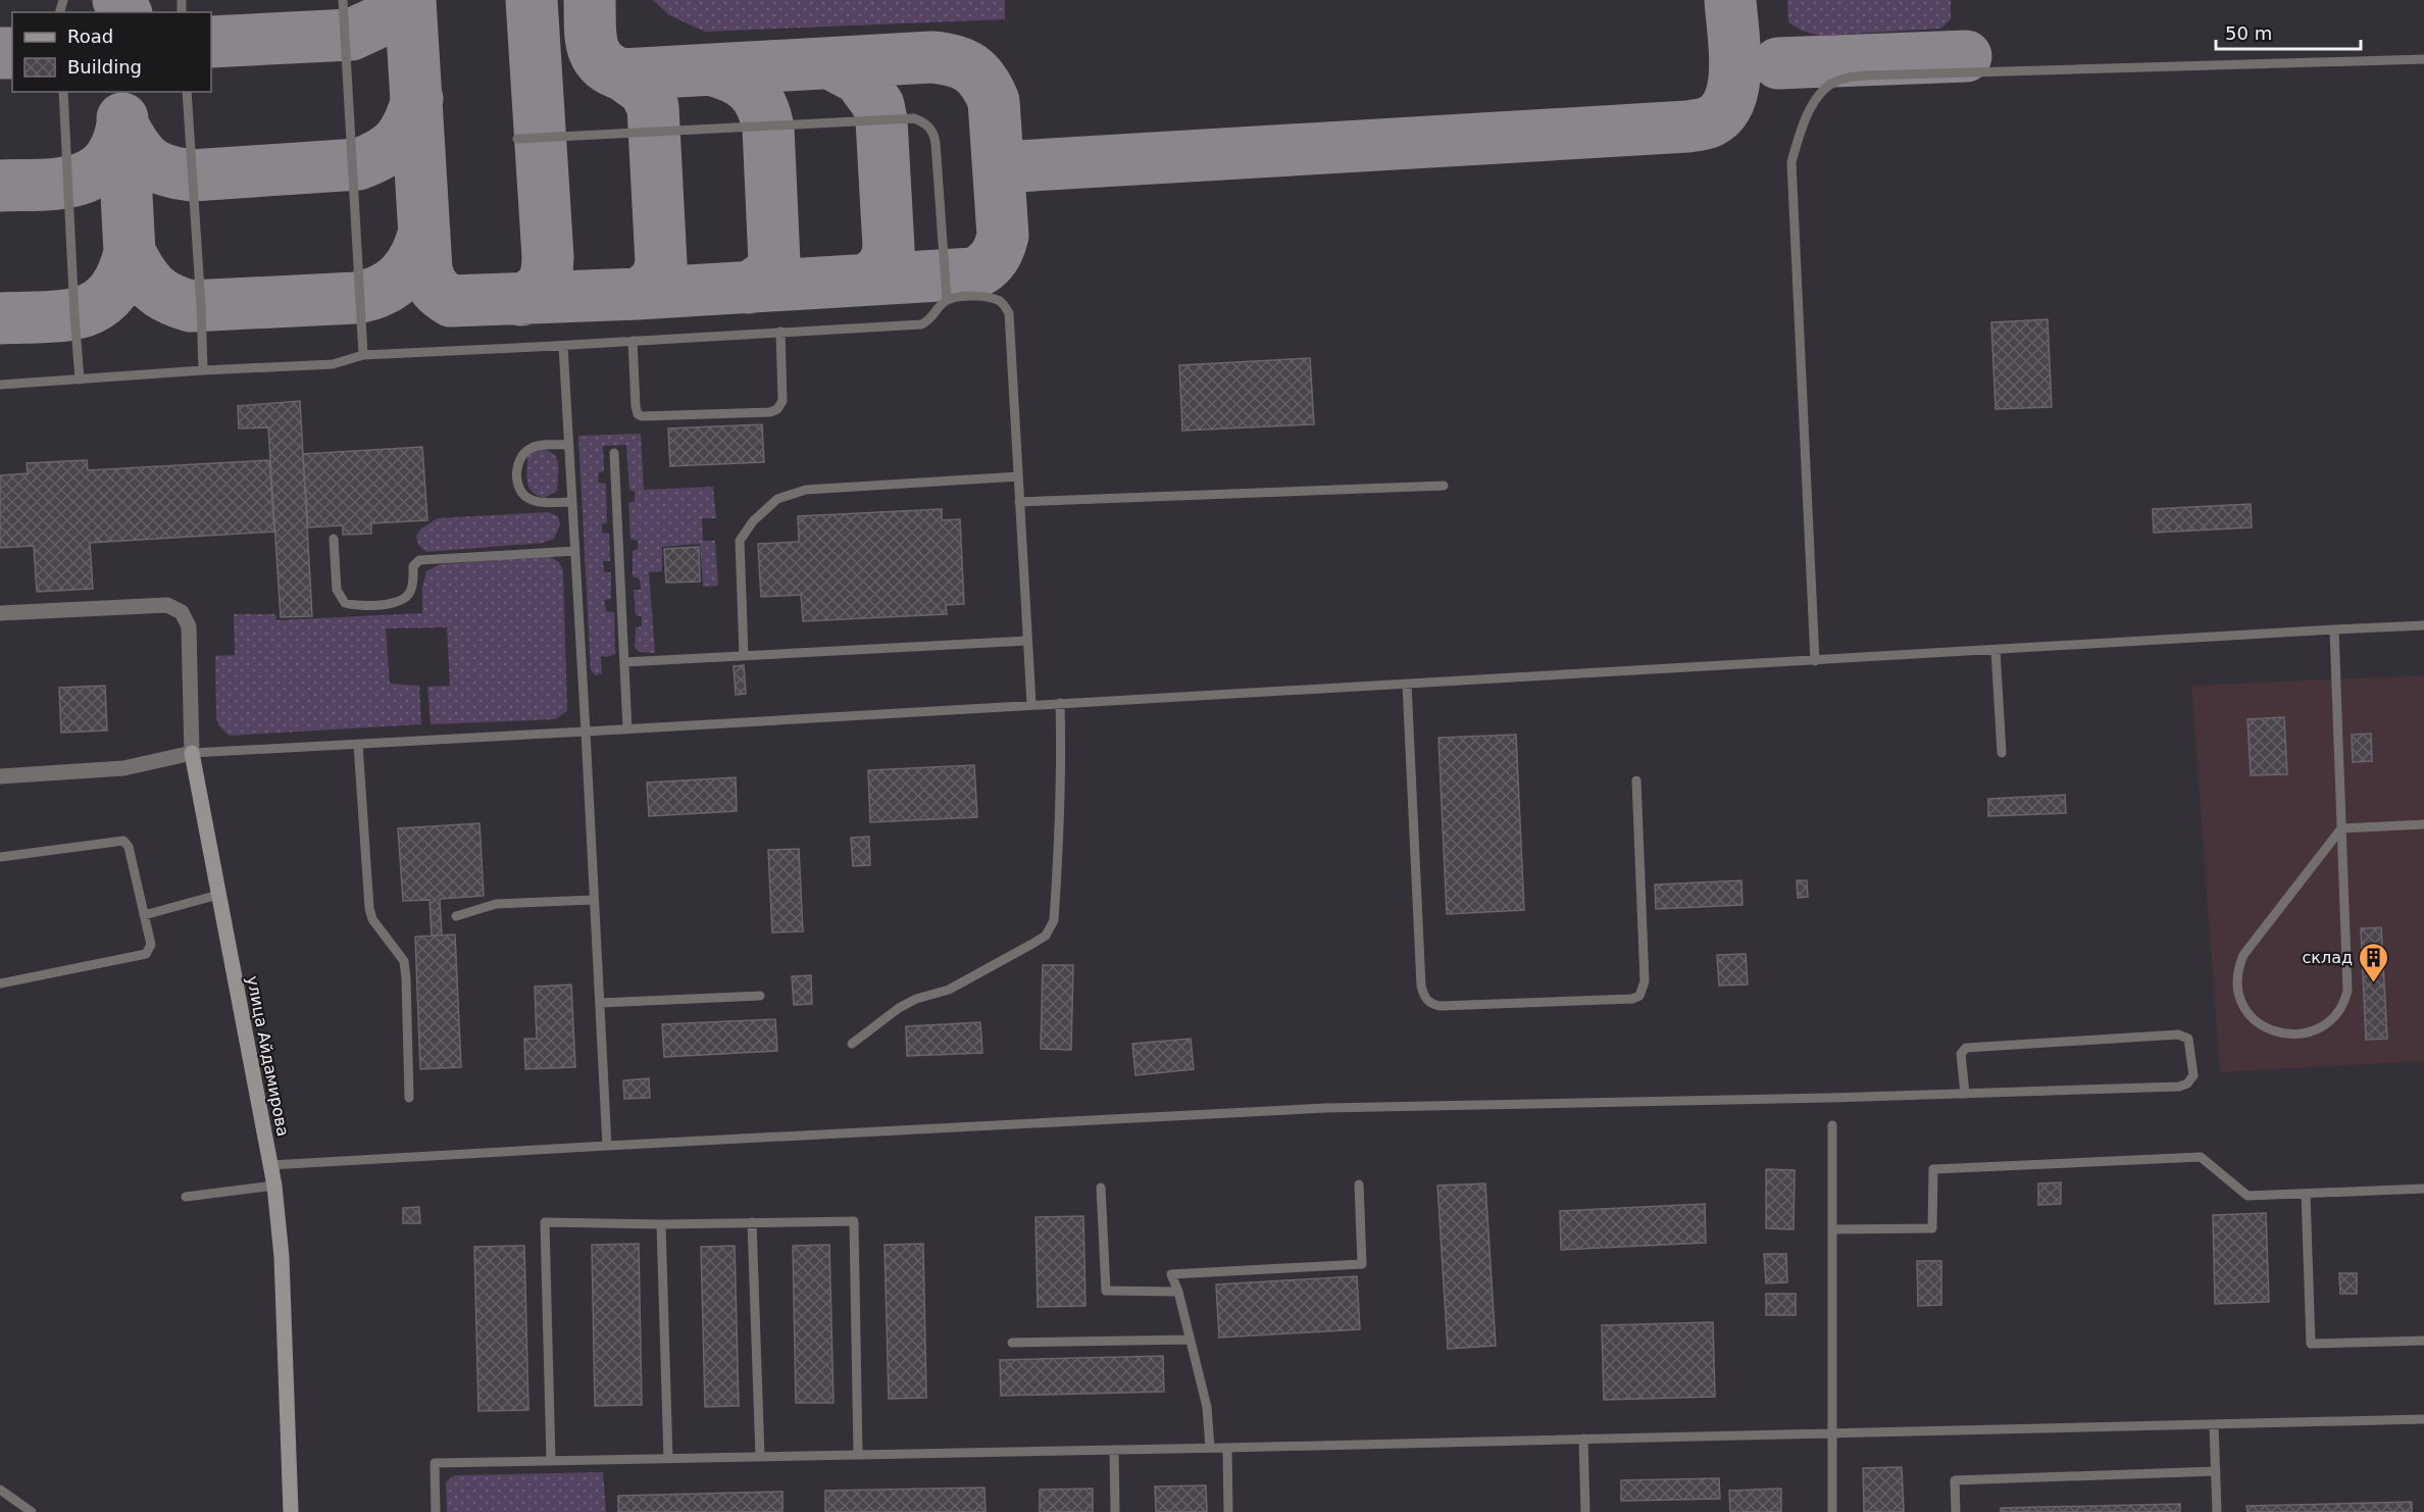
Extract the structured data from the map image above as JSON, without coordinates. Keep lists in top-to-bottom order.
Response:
{
  "streets": {
    "main road": ["улица Айдамирова"]
  },
  "places": {
    "building": ["склад"]
  },
  "legend": ["Road", "Building"],
  "scale_bar": "50 m"
}
